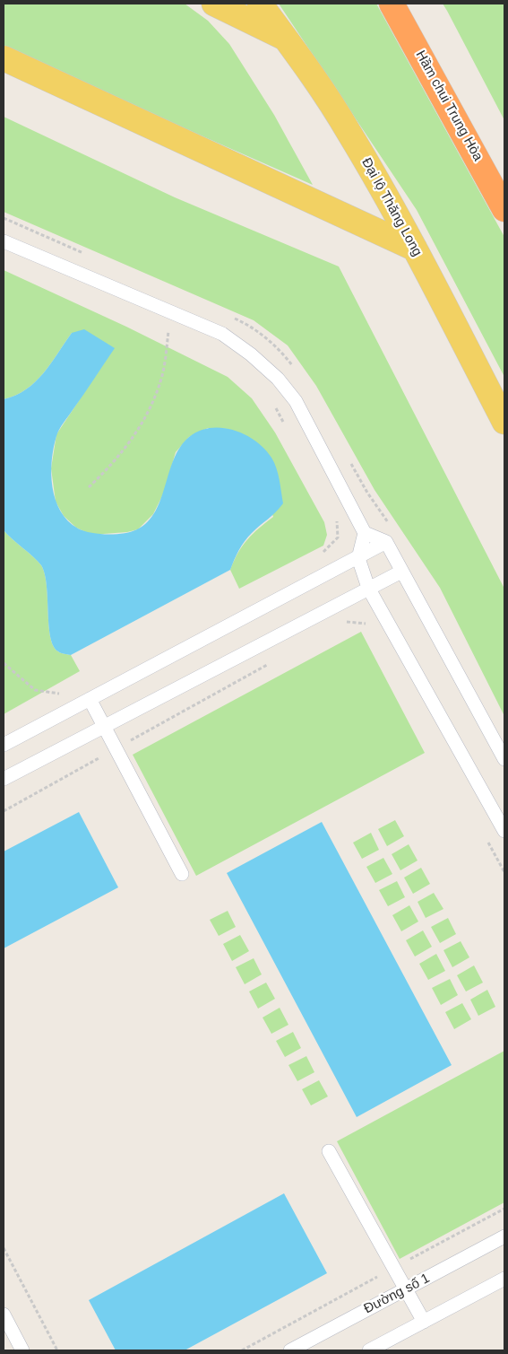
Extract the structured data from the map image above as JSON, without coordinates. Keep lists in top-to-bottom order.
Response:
{
  "streets": {
    "highway": ["Hầm chui Trung Hòa"],
    "main road": ["Đại lộ Thăng Long"],
    "lane": ["Đường số 1"]
  }
}
